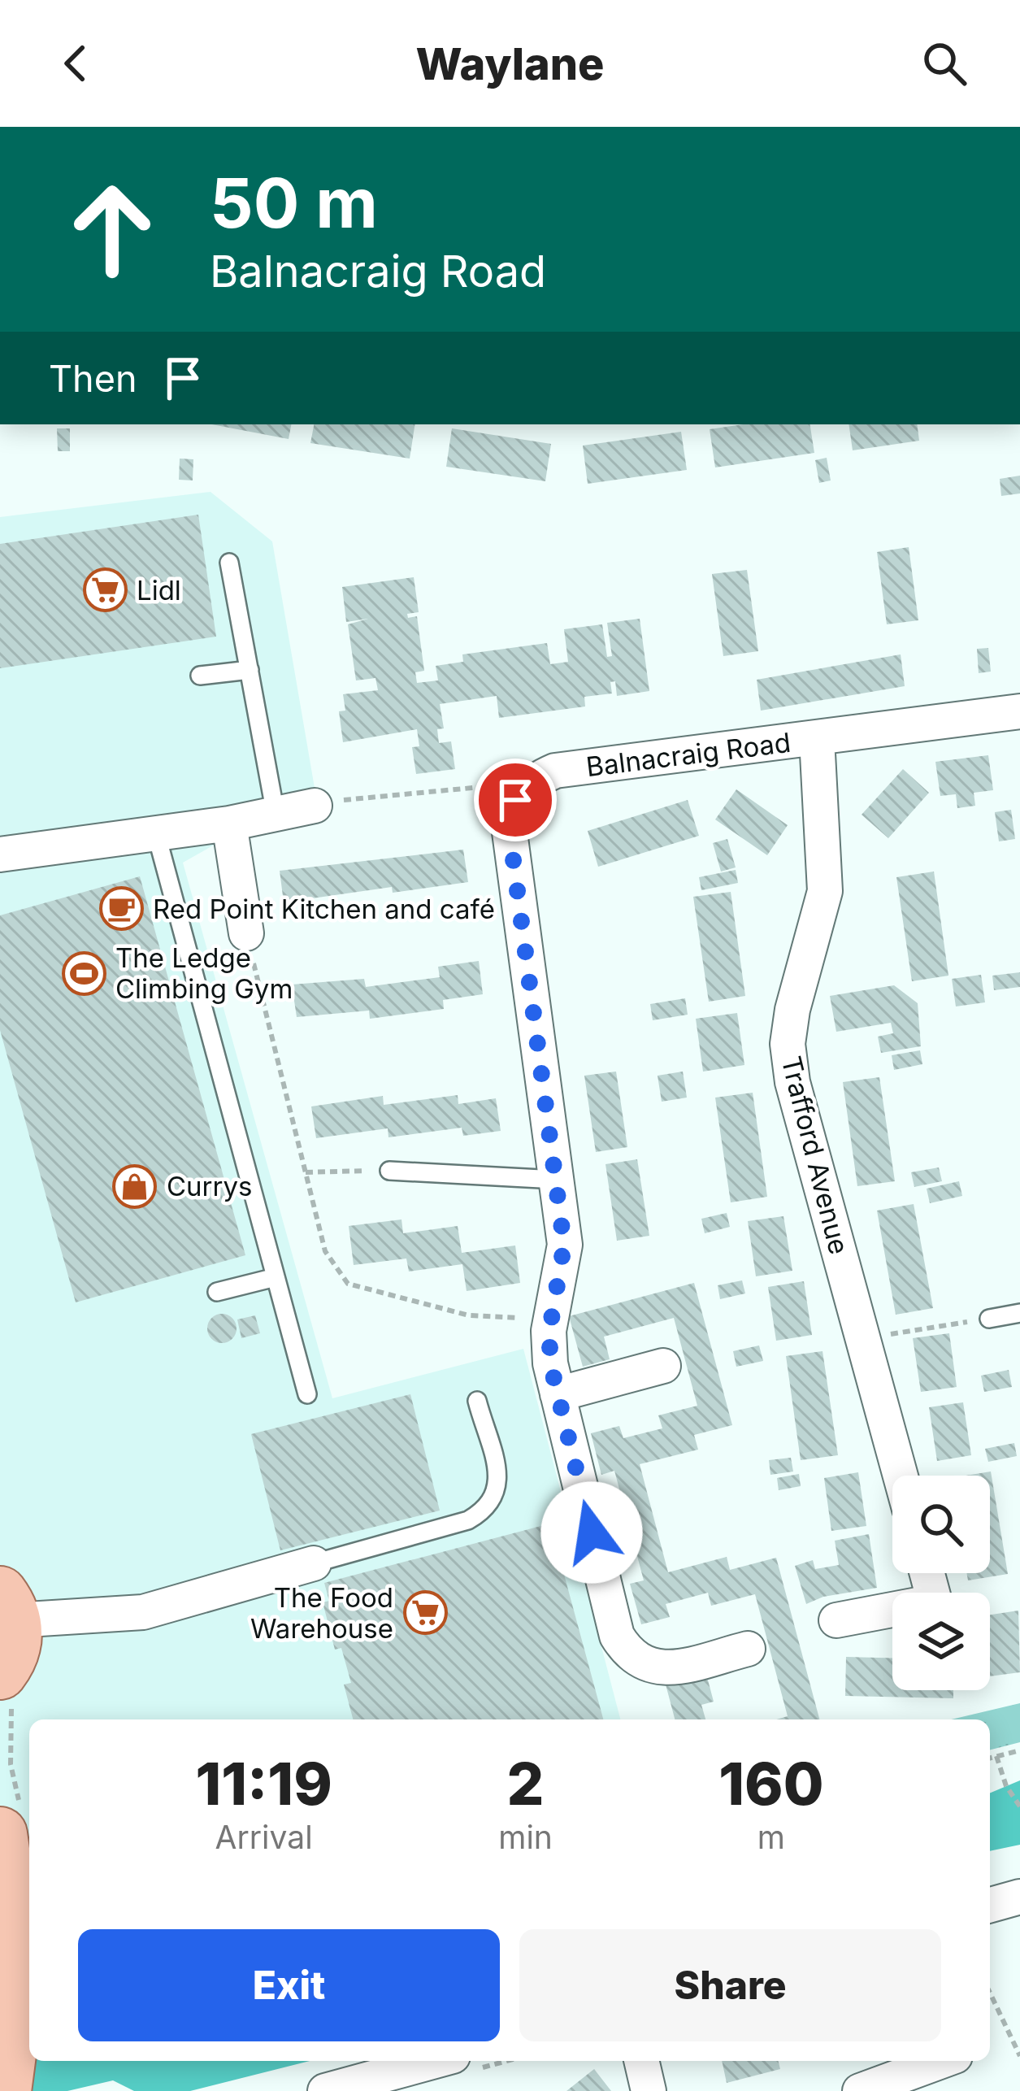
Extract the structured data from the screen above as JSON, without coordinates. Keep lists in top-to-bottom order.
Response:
{
  "streets": {
    "street": ["Balnacraig Road", "Trafford Avenue"]
  },
  "crossings": [
    ["Balnacraig Road", "Trafford Avenue"]
  ],
  "places": {
    "supermarket": ["Lidl", "The Food Warehouse"],
    "cafe": ["Red Point Kitchen and café"],
    "sports": ["The Ledge Climbing Gym"],
    "shop": ["Currys"]
  },
  "page": {
    "header": "Waylane",
    "turn": ["50 m", "Balnacraig Road"],
    "then": "Then",
    "eta": [
      "11:19",
      "Arrival",
      "2",
      "min",
      "160",
      "m"
    ],
    "buttons": ["Exit", "Share"]
  }
}
